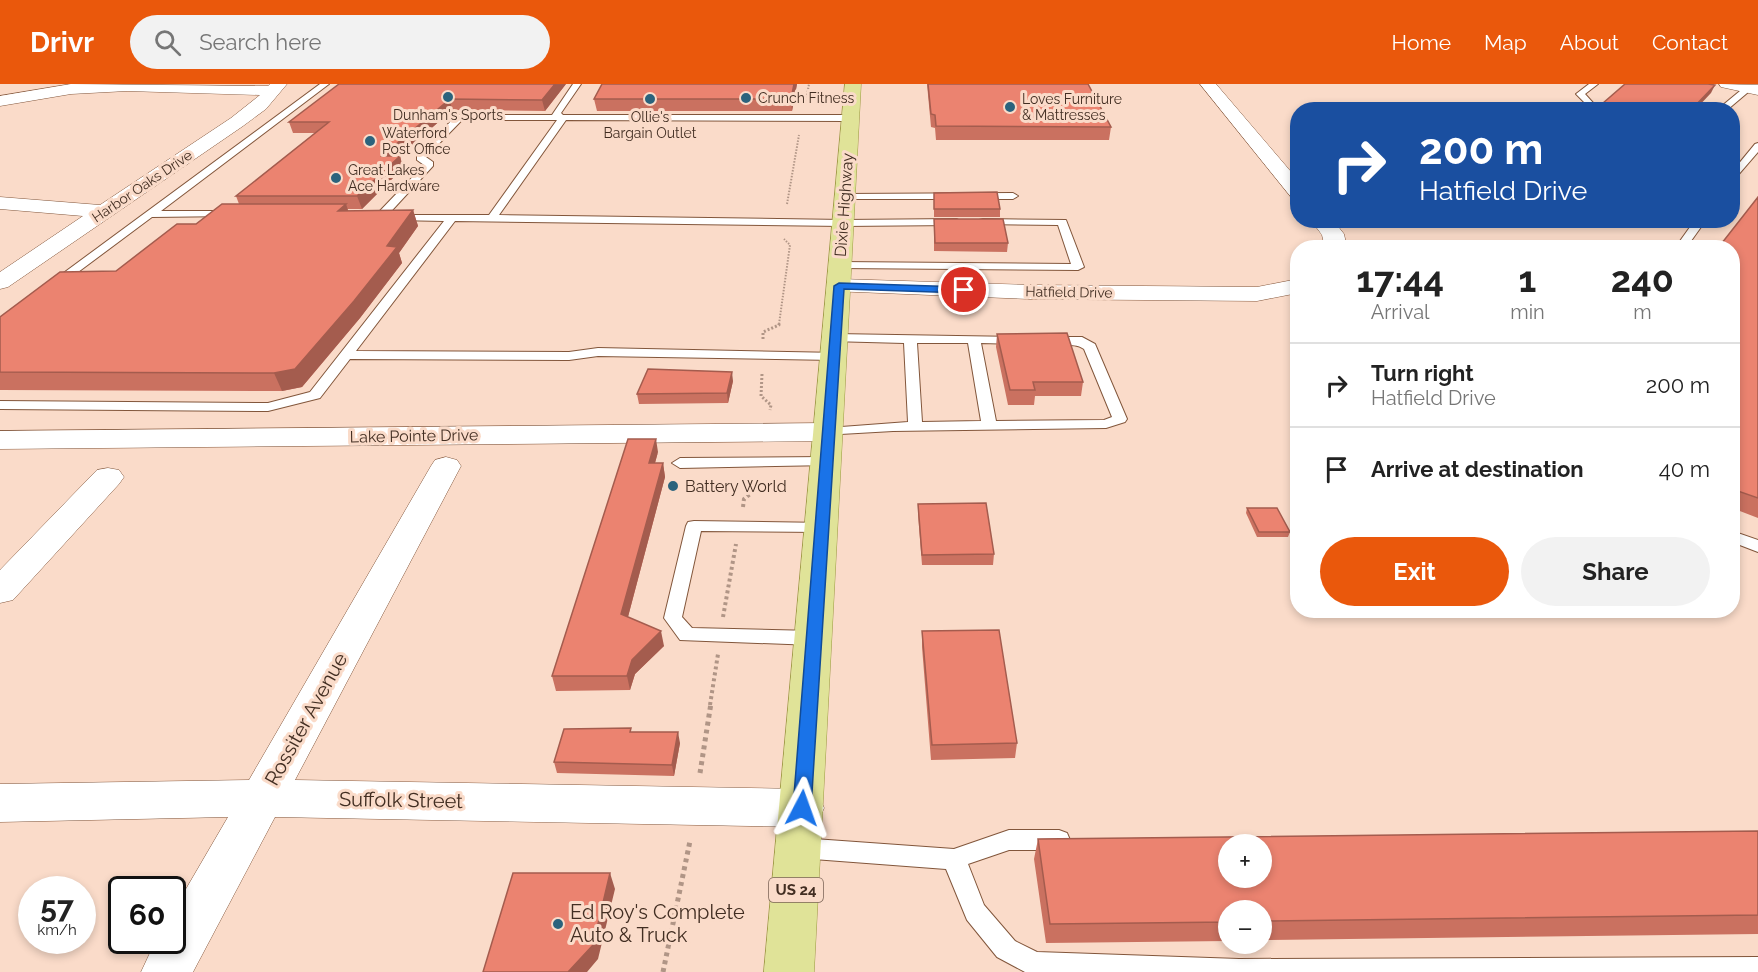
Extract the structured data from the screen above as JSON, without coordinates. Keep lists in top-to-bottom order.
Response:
{
  "streets": {
    "main road": ["Dixie Highway", "US 24"],
    "street": [
      "Harbor Oaks Drive",
      "Hatfield Drive",
      "Lake Pointe Drive",
      "Rossiter Avenue",
      "Suffolk Street"
    ]
  },
  "crossings": [
    ["Dixie Highway", "Hatfield Drive"],
    ["Dixie Highway", "Lake Pointe Drive"],
    ["Dixie Highway", "Suffolk Street"],
    ["Rossiter Avenue", "Suffolk Street"]
  ],
  "places": [
    "Dunham's Sports",
    "Crunch Fitness",
    "Ollie's Bargain Outlet",
    "Loves Furniture & Mattresses",
    "Waterford Post Office",
    "Great Lakes Ace Hardware",
    "Battery World",
    "Ed Roy's Complete Auto & Truck"
  ],
  "page": {
    "header": "Drivr",
    "search": "Search here",
    "nav": [
      "Home",
      "Map",
      "About",
      "Contact"
    ],
    "turn": ["200 m", "Hatfield Drive"],
    "eta": [
      "17:44",
      "Arrival",
      "1",
      "min",
      "240",
      "m"
    ],
    "list": [
      {
        "name": "Turn right",
        "note": "Hatfield Drive",
        "value": "200 m"
      },
      {
        "name": "Arrive at destination",
        "value": "40 m"
      }
    ],
    "buttons": ["Exit", "Share"],
    "map_buttons": ["+", "−"],
    "speed": "57 km/h",
    "limit": "60"
  }
}
